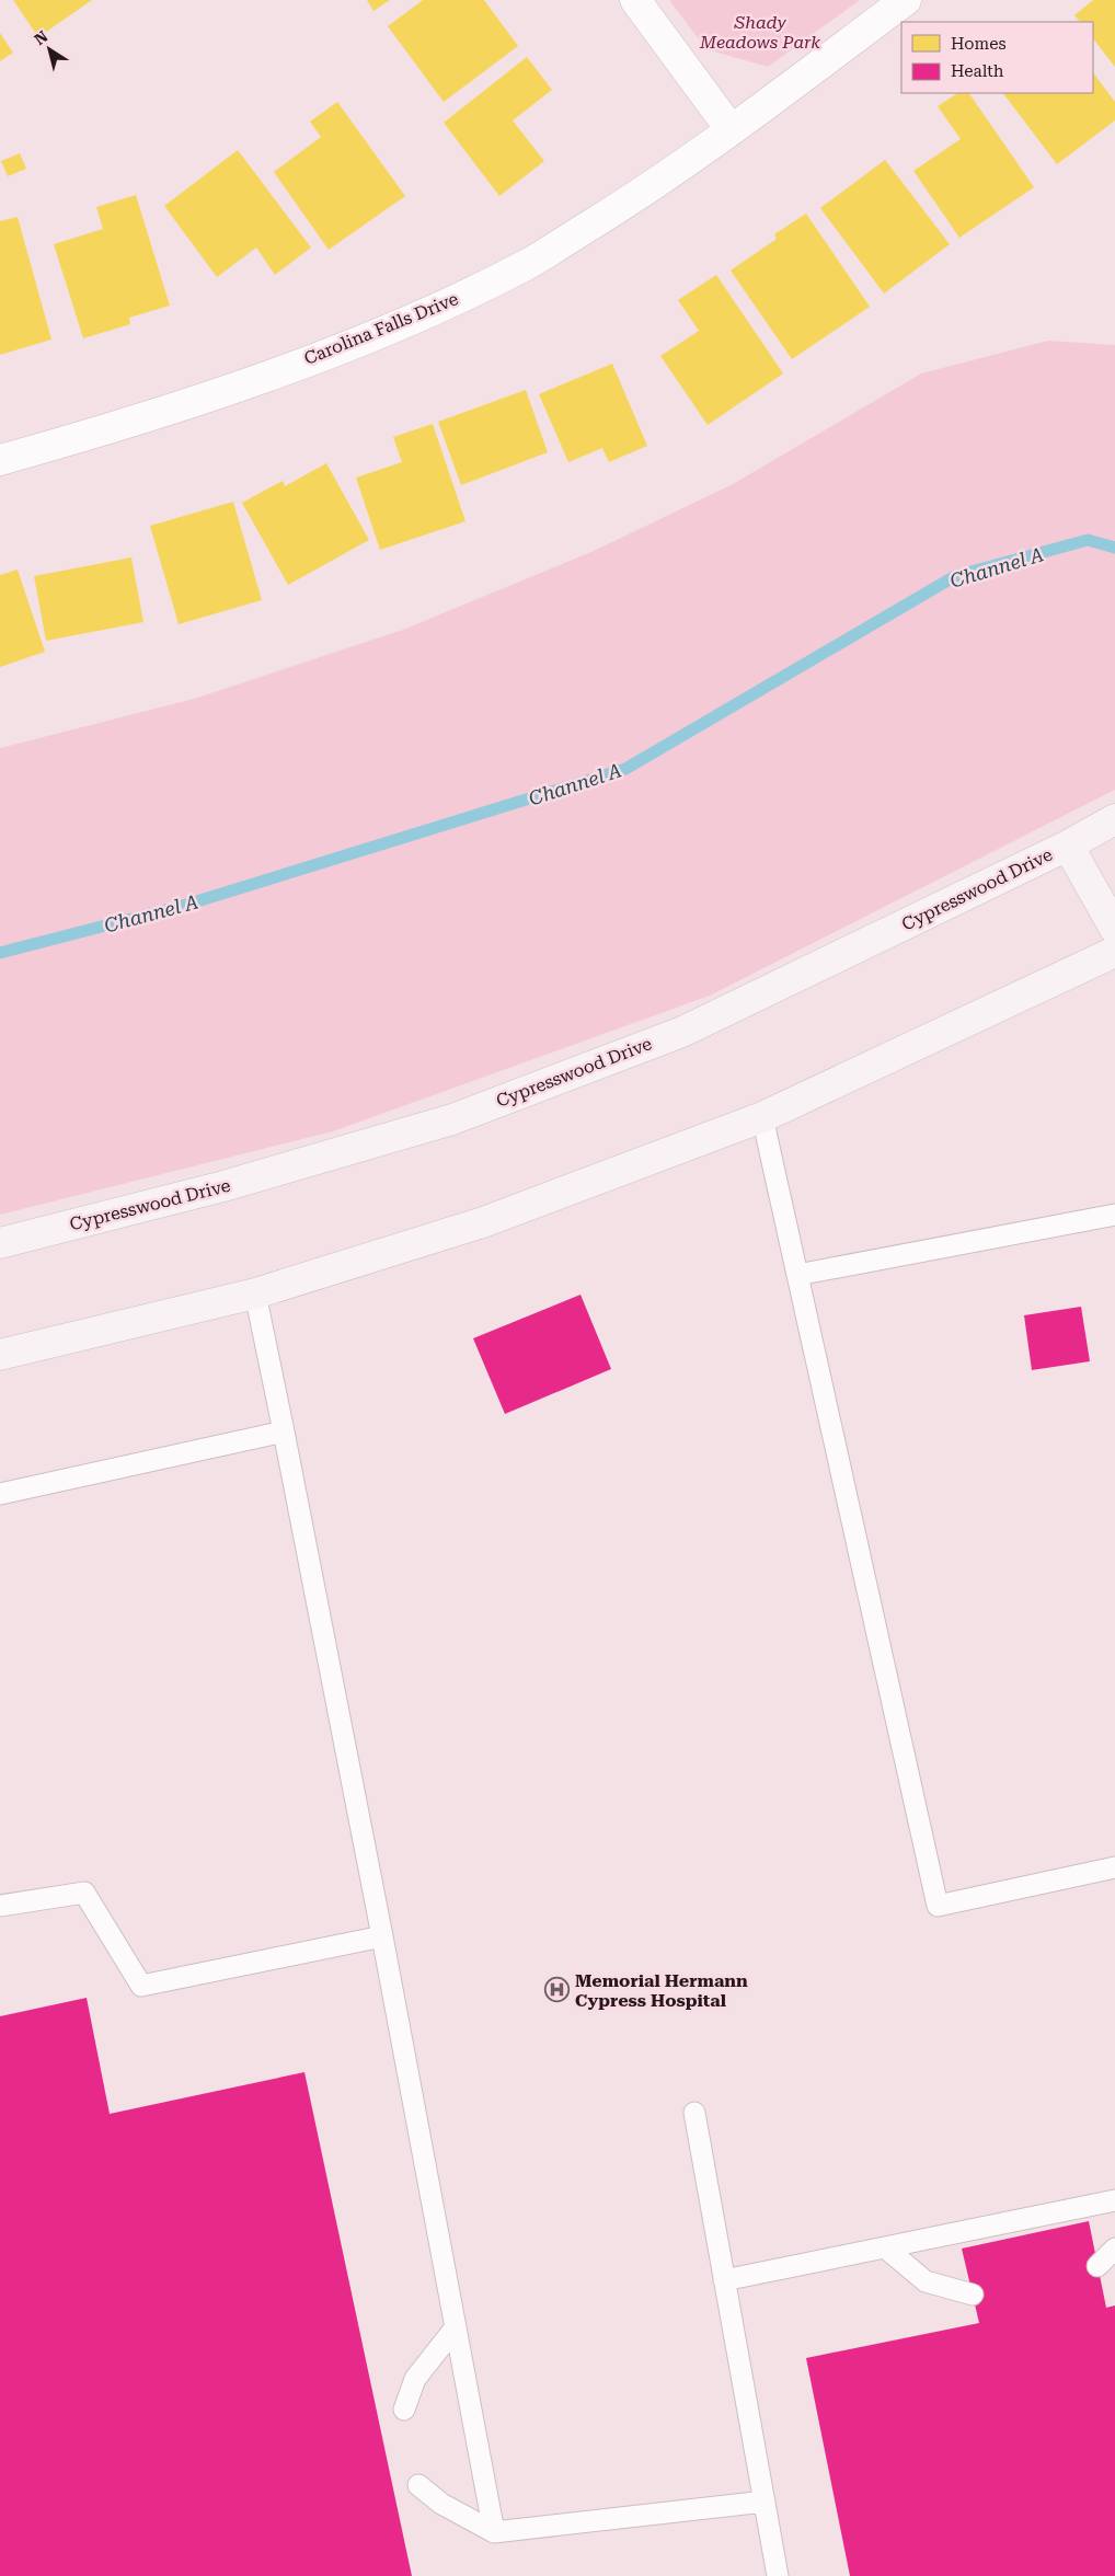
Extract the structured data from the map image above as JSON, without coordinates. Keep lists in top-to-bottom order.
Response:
{
  "streets": {
    "main road": ["Cypresswood Drive"],
    "street": ["Carolina Falls Drive"]
  },
  "water": ["Channel A"],
  "parks": ["Shady Meadows Park"],
  "places": {
    "hospital": ["Memorial Hermann Cypress Hospital"]
  },
  "legend": ["Homes", "Health"],
  "north": "top left"
}
